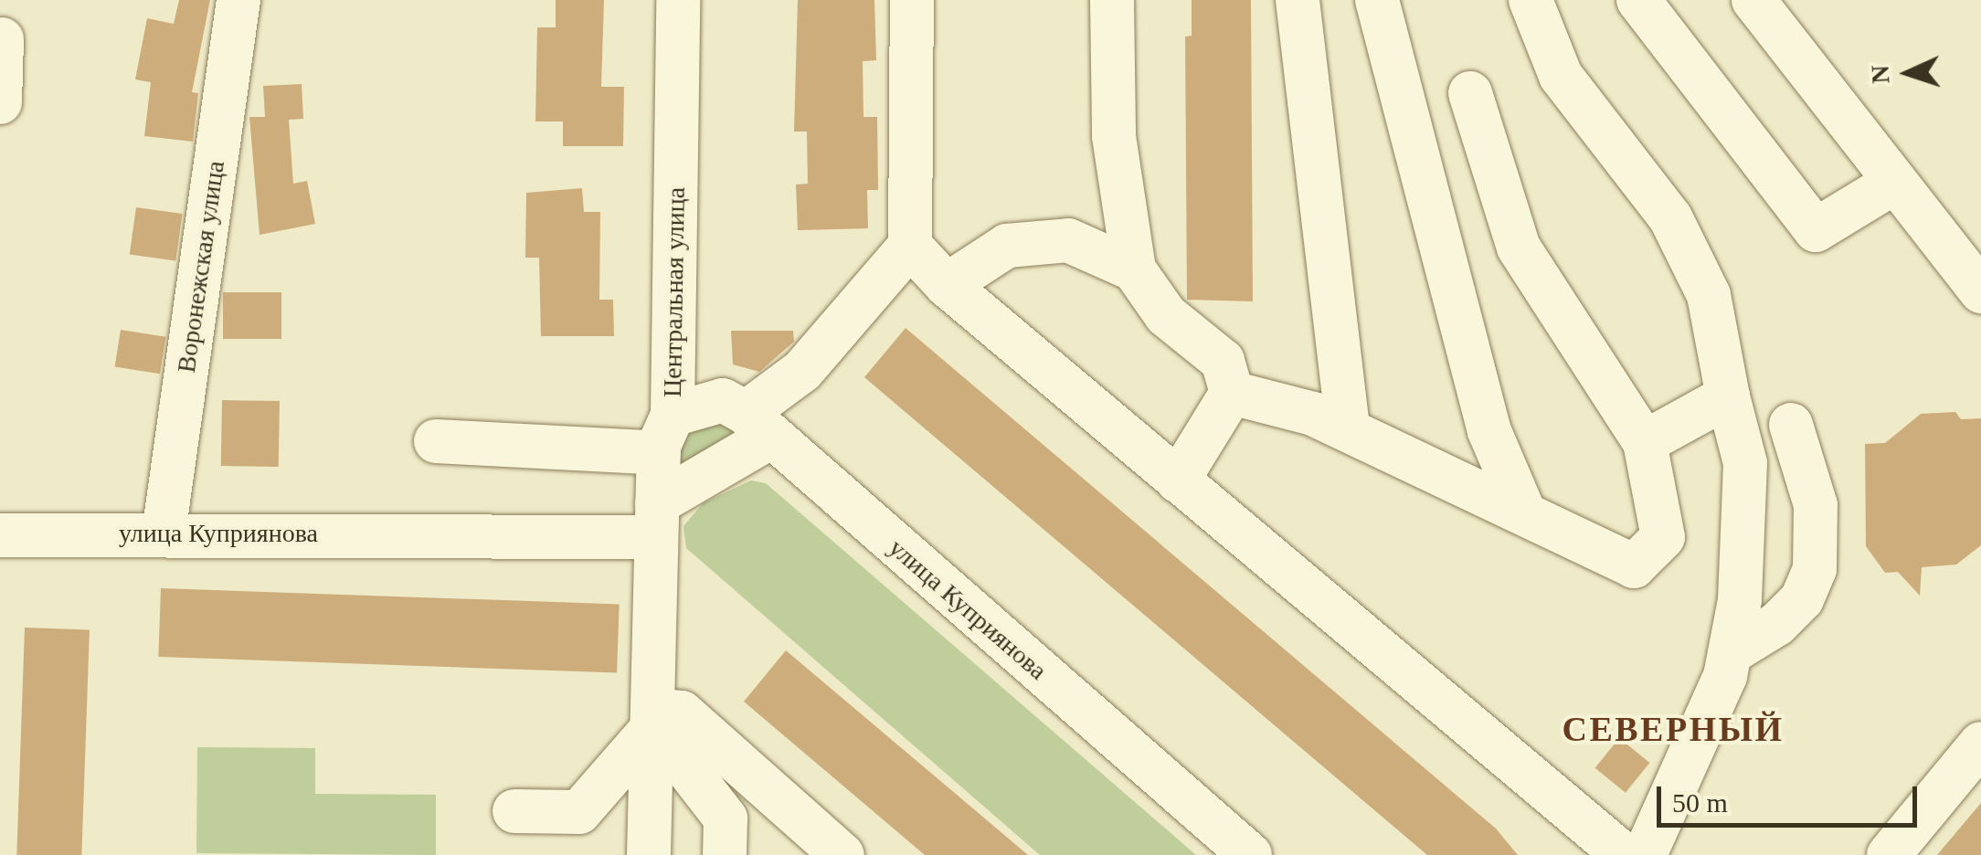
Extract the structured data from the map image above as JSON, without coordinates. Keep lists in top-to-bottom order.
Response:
{
  "streets": {
    "street": ["Воронежская улица", "Центральная улица", "улица Куприянова"]
  },
  "crossings": [
    ["Воронежская улица", "улица Куприянова"],
    ["Центральная улица", "улица Куприянова"]
  ],
  "districts": ["СЕВЕРНЫЙ"],
  "scale_bar": "50 m",
  "north": "left"
}
